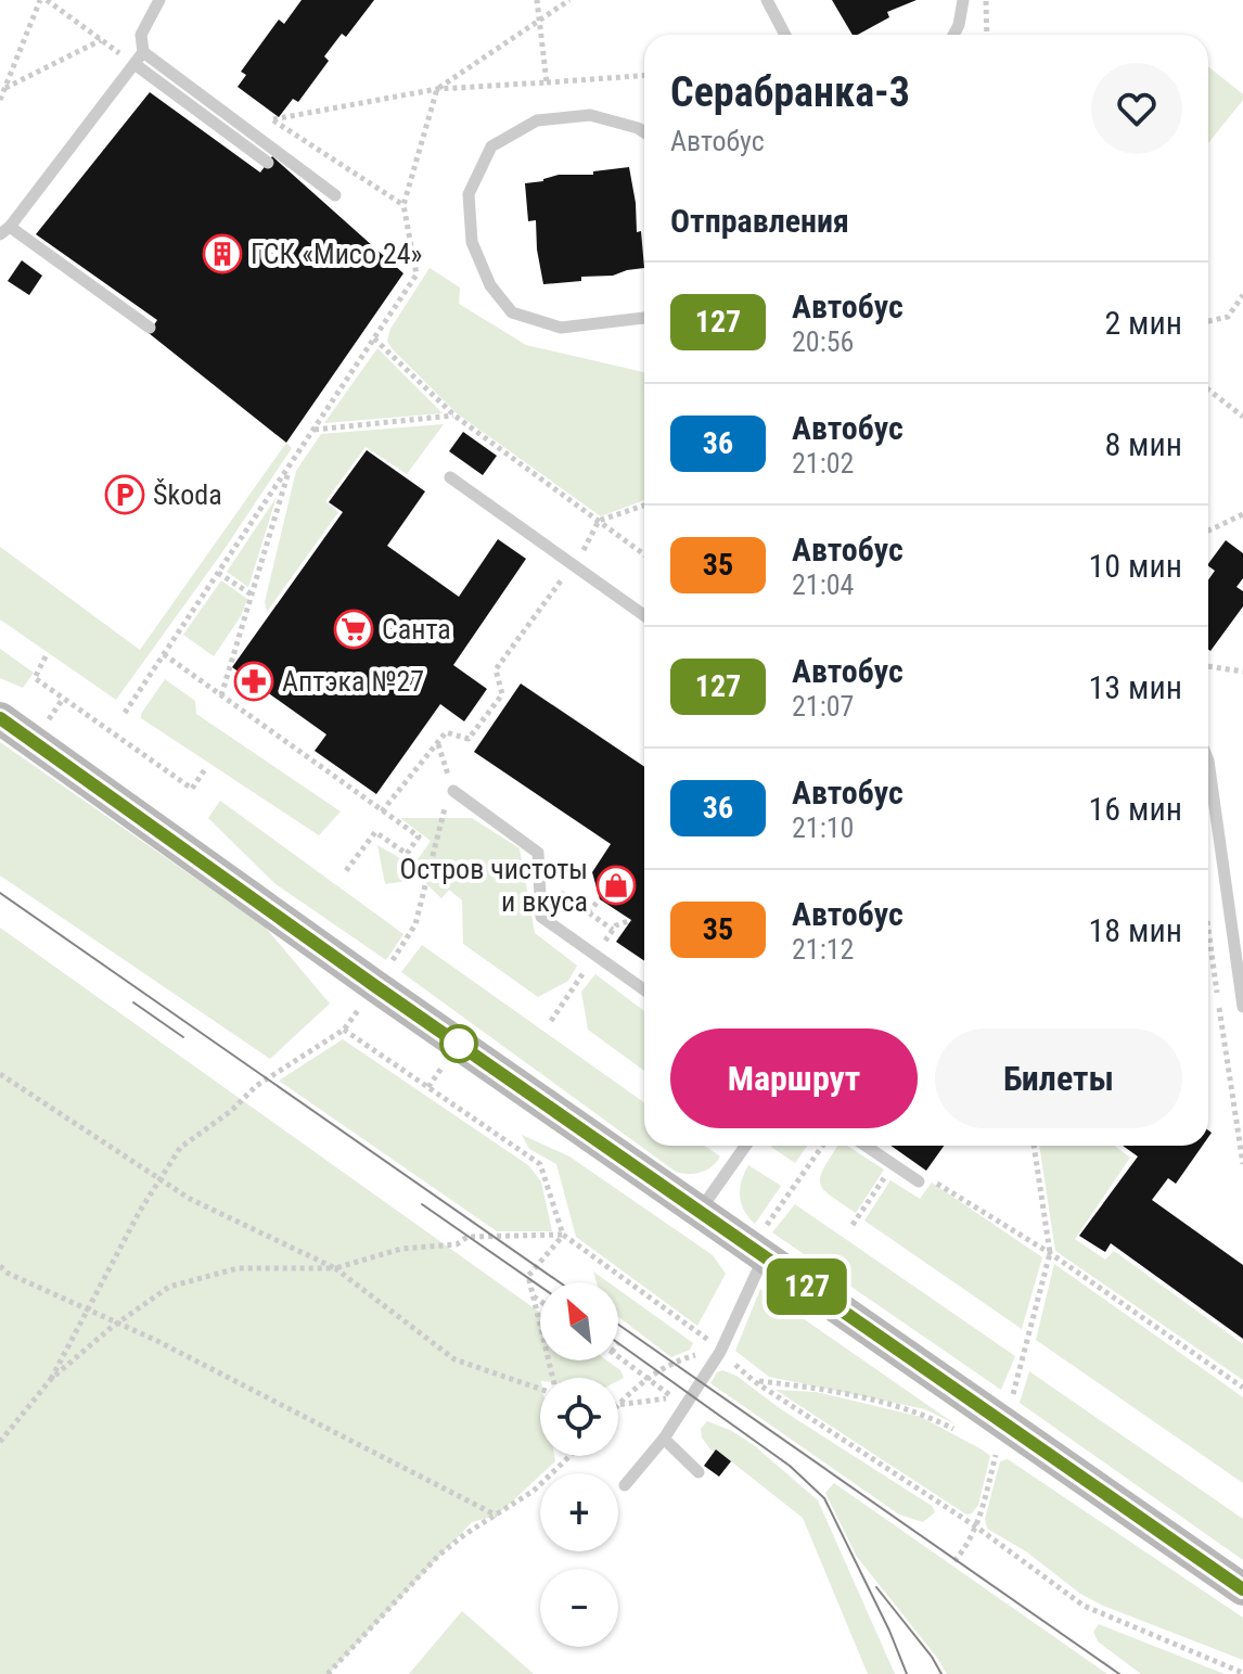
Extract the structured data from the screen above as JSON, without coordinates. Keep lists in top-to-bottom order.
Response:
{
  "places": {
    "building": ["ГСК «Мисо 24»"],
    "parking": ["Škoda"],
    "supermarket": ["Санта"],
    "pharmacy": ["Аптэка №27"],
    "shop": ["Остров чистоты и вкуса"]
  },
  "lines": ["bus line 127"],
  "north": "top left",
  "page": {
    "on_map": "127",
    "heading": [
      ["Серабранка-3", "Автобус"],
      "Отправления"
    ],
    "list": [
      {
        "mark": "127",
        "name": "Автобус",
        "note": "20:56",
        "value": "2 мин"
      },
      {
        "mark": "36",
        "name": "Автобус",
        "note": "21:02",
        "value": "8 мин"
      },
      {
        "mark": "35",
        "name": "Автобус",
        "note": "21:04",
        "value": "10 мин"
      },
      {
        "mark": "127",
        "name": "Автобус",
        "note": "21:07",
        "value": "13 мин"
      },
      {
        "mark": "36",
        "name": "Автобус",
        "note": "21:10",
        "value": "16 мин"
      },
      {
        "mark": "35",
        "name": "Автобус",
        "note": "21:12",
        "value": "18 мин"
      }
    ],
    "buttons": ["Маршрут", "Билеты"],
    "map_buttons": ["+", "−"]
  }
}
